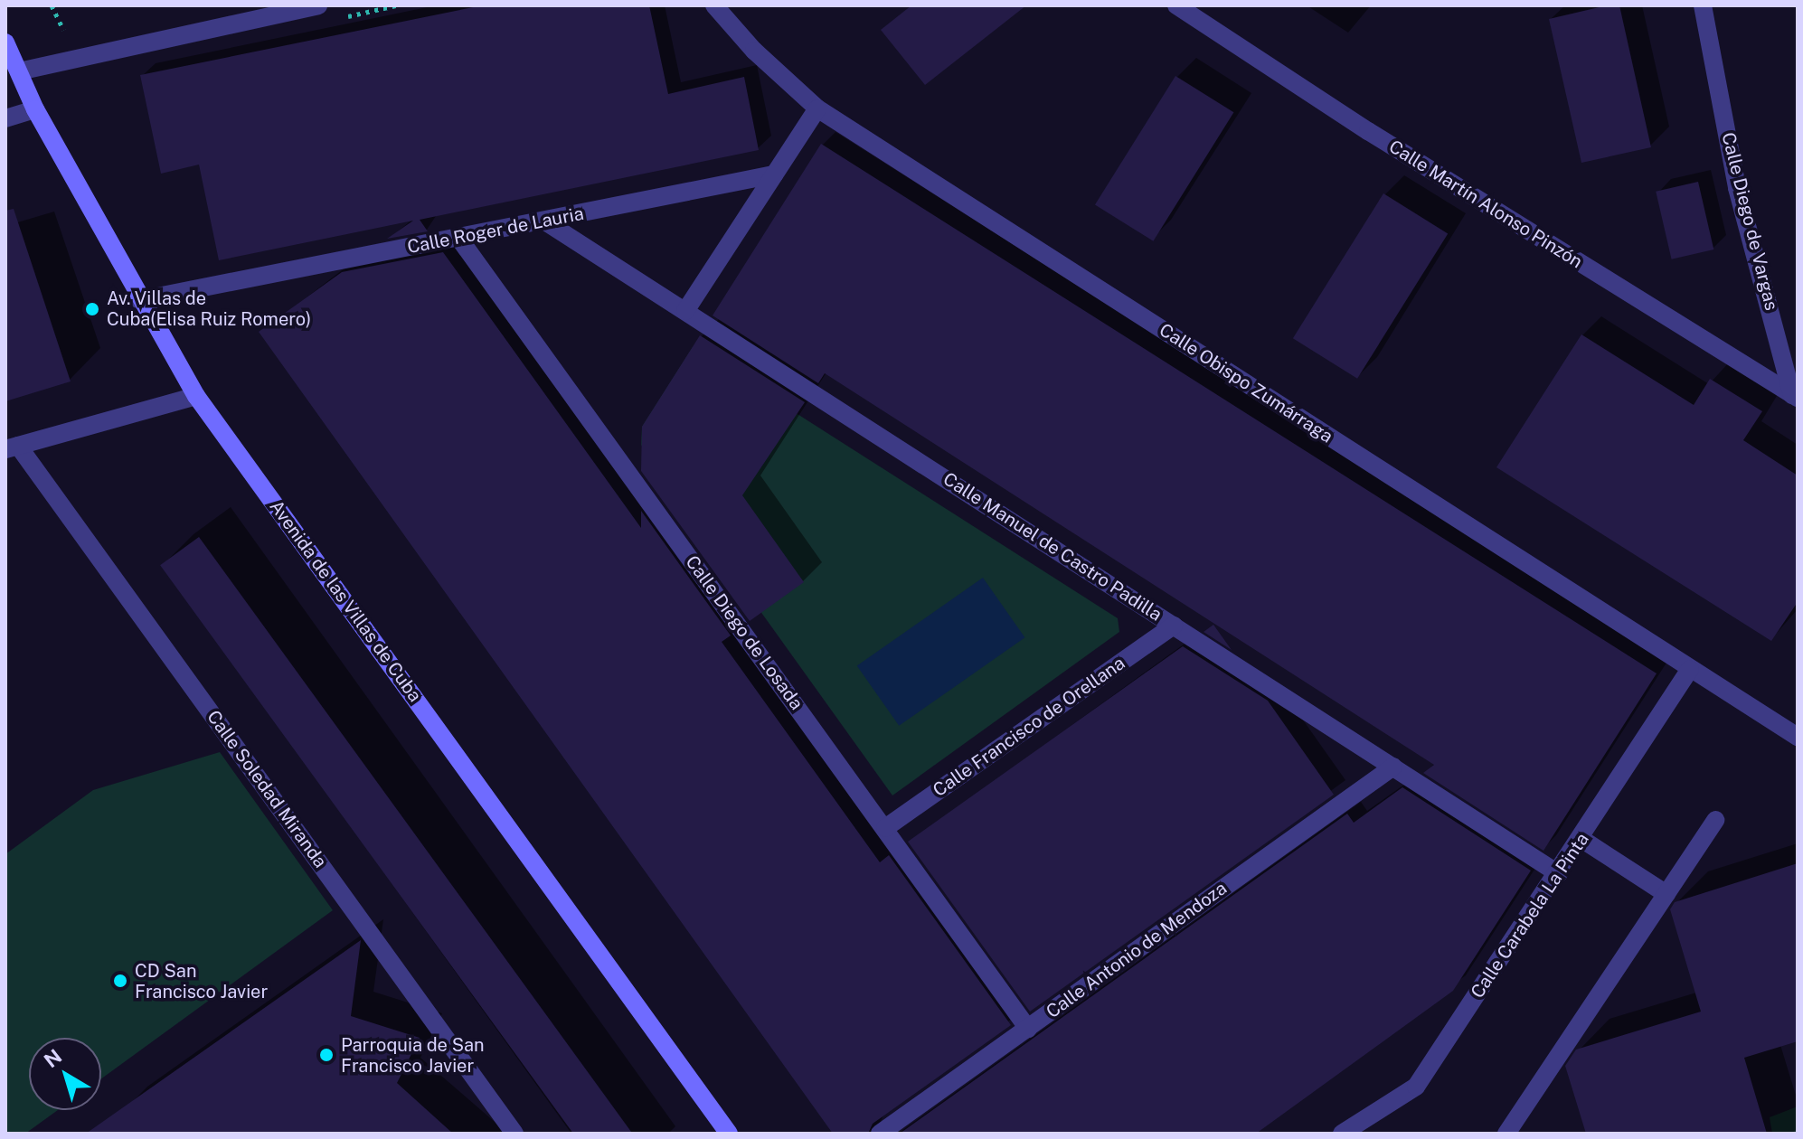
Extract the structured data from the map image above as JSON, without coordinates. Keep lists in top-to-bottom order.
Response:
{
  "streets": {
    "street": [
      "Calle Martín Alonso Pinzón",
      "Calle Diego de Vargas",
      "Calle Roger de Lauria",
      "Calle Obispo Zumárraga",
      "Calle Manuel de Castro Padilla",
      "Avenida de las Villas de Cuba",
      "Calle Diego de Losada",
      "Calle Francisco de Orellana",
      "Calle Soledad Miranda",
      "Calle Carabela La Pinta",
      "Calle Antonio de Mendoza"
    ]
  },
  "crossings": [
    ["Calle Martín Alonso Pinzón", "Calle Diego de Vargas"],
    ["Calle Roger de Lauria", "Calle Manuel de Castro Padilla"],
    ["Calle Roger de Lauria", "Avenida de las Villas de Cuba"],
    ["Calle Roger de Lauria", "Calle Diego de Losada"],
    ["Calle Obispo Zumárraga", "Calle Carabela La Pinta"],
    ["Calle Manuel de Castro Padilla", "Calle Francisco de Orellana"],
    ["Calle Manuel de Castro Padilla", "Calle Carabela La Pinta"],
    ["Calle Manuel de Castro Padilla", "Calle Antonio de Mendoza"],
    ["Calle Diego de Losada", "Calle Francisco de Orellana"],
    ["Calle Diego de Losada", "Calle Antonio de Mendoza"]
  ],
  "places": ["Av. Villas de Cuba(Elisa Ruiz Romero)", "CD San Francisco Javier", "Parroquia de San Francisco Javier"],
  "north": "top left"
}
